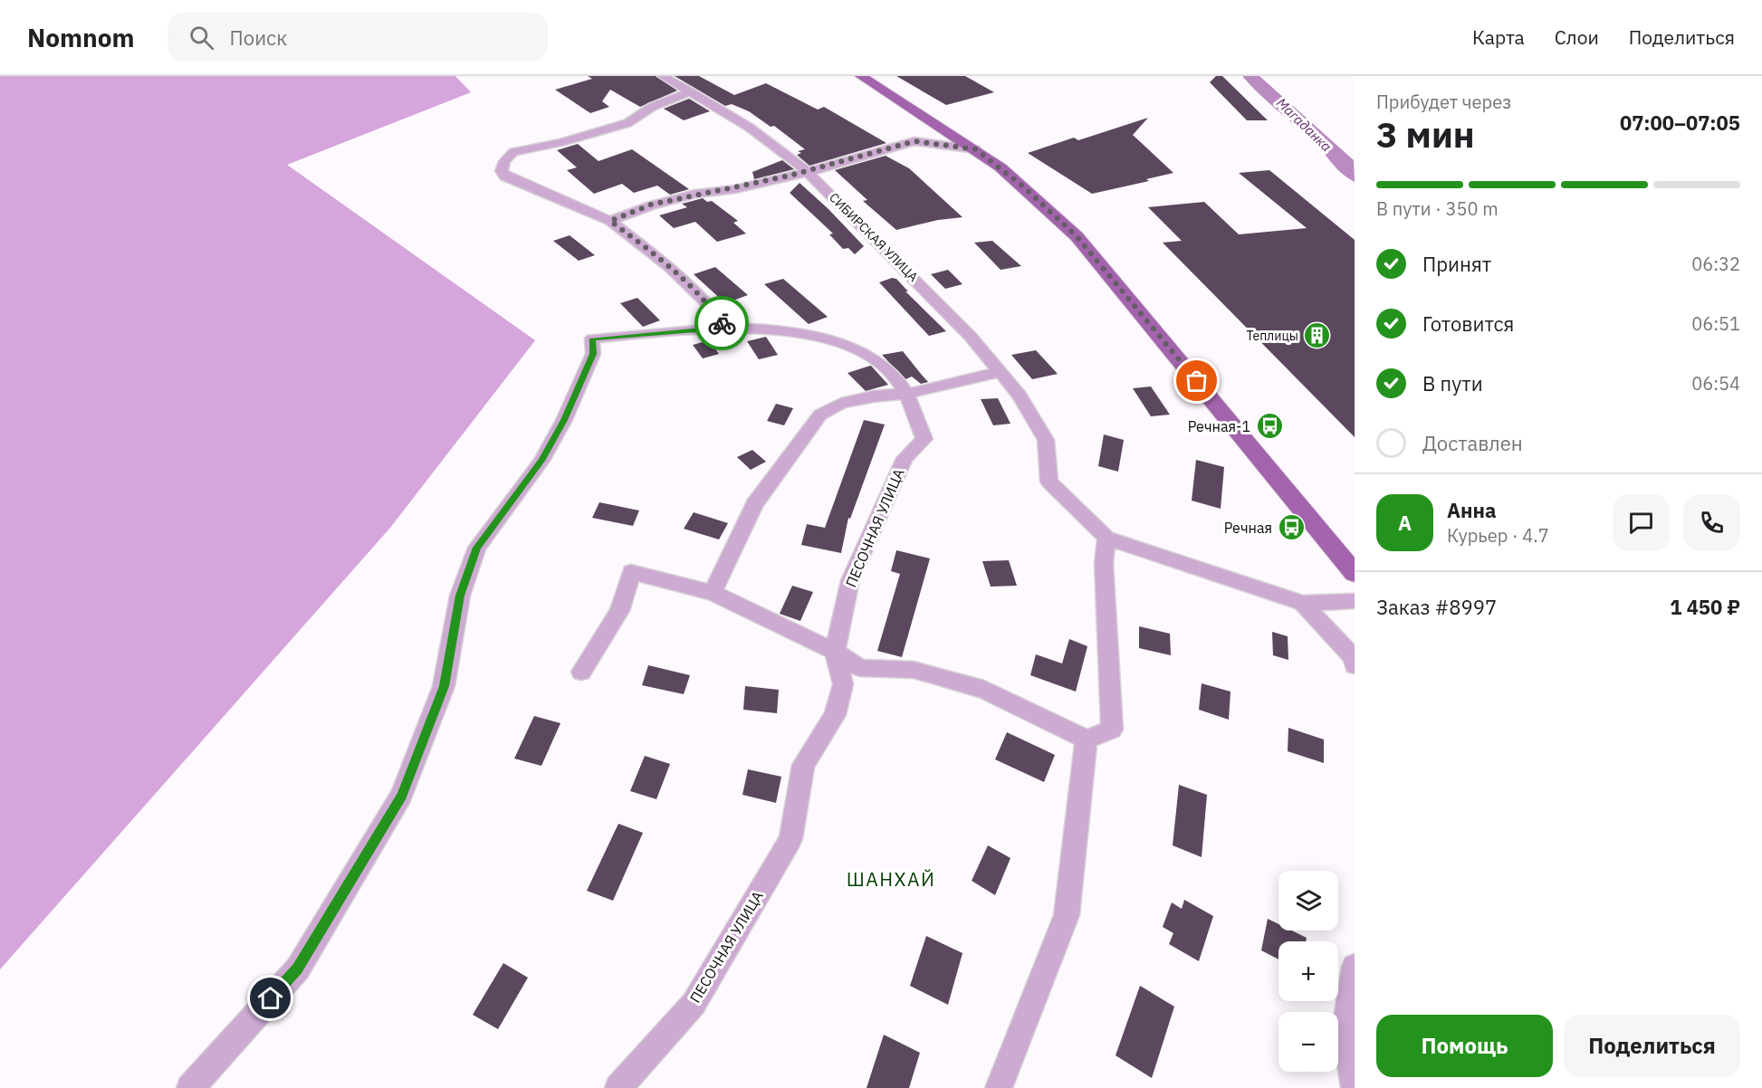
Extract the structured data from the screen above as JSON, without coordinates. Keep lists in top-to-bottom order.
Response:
{
  "streets": {
    "street": ["СИБИРСКАЯ УЛИЦА", "ПЕСОЧНАЯ УЛИЦА"]
  },
  "districts": ["ШАНХАЙ"],
  "water": ["Магаданка"],
  "places": {
    "building": ["Теплицы"],
    "bus stop": ["Речная-1", "Речная"]
  },
  "page": {
    "header": "Nomnom",
    "search": "Поиск",
    "nav": ["Карта", "Слои", "Поделиться"],
    "heading": ["3 мин", "Прибудет через", "07:00–07:05"],
    "panel": [
      "Анна",
      "Курьер · 4.7",
      "Заказ #8997",
      "1 450 ₽"
    ],
    "bar": "В пути · 350 m",
    "list": [
      ["Принят", "06:32"],
      ["Готовится", "06:51"],
      ["В пути", "06:54"],
      "Доставлен"
    ],
    "round": "А",
    "map_buttons": ["+", "−"],
    "buttons": ["Помощь", "Поделиться"]
  }
}
